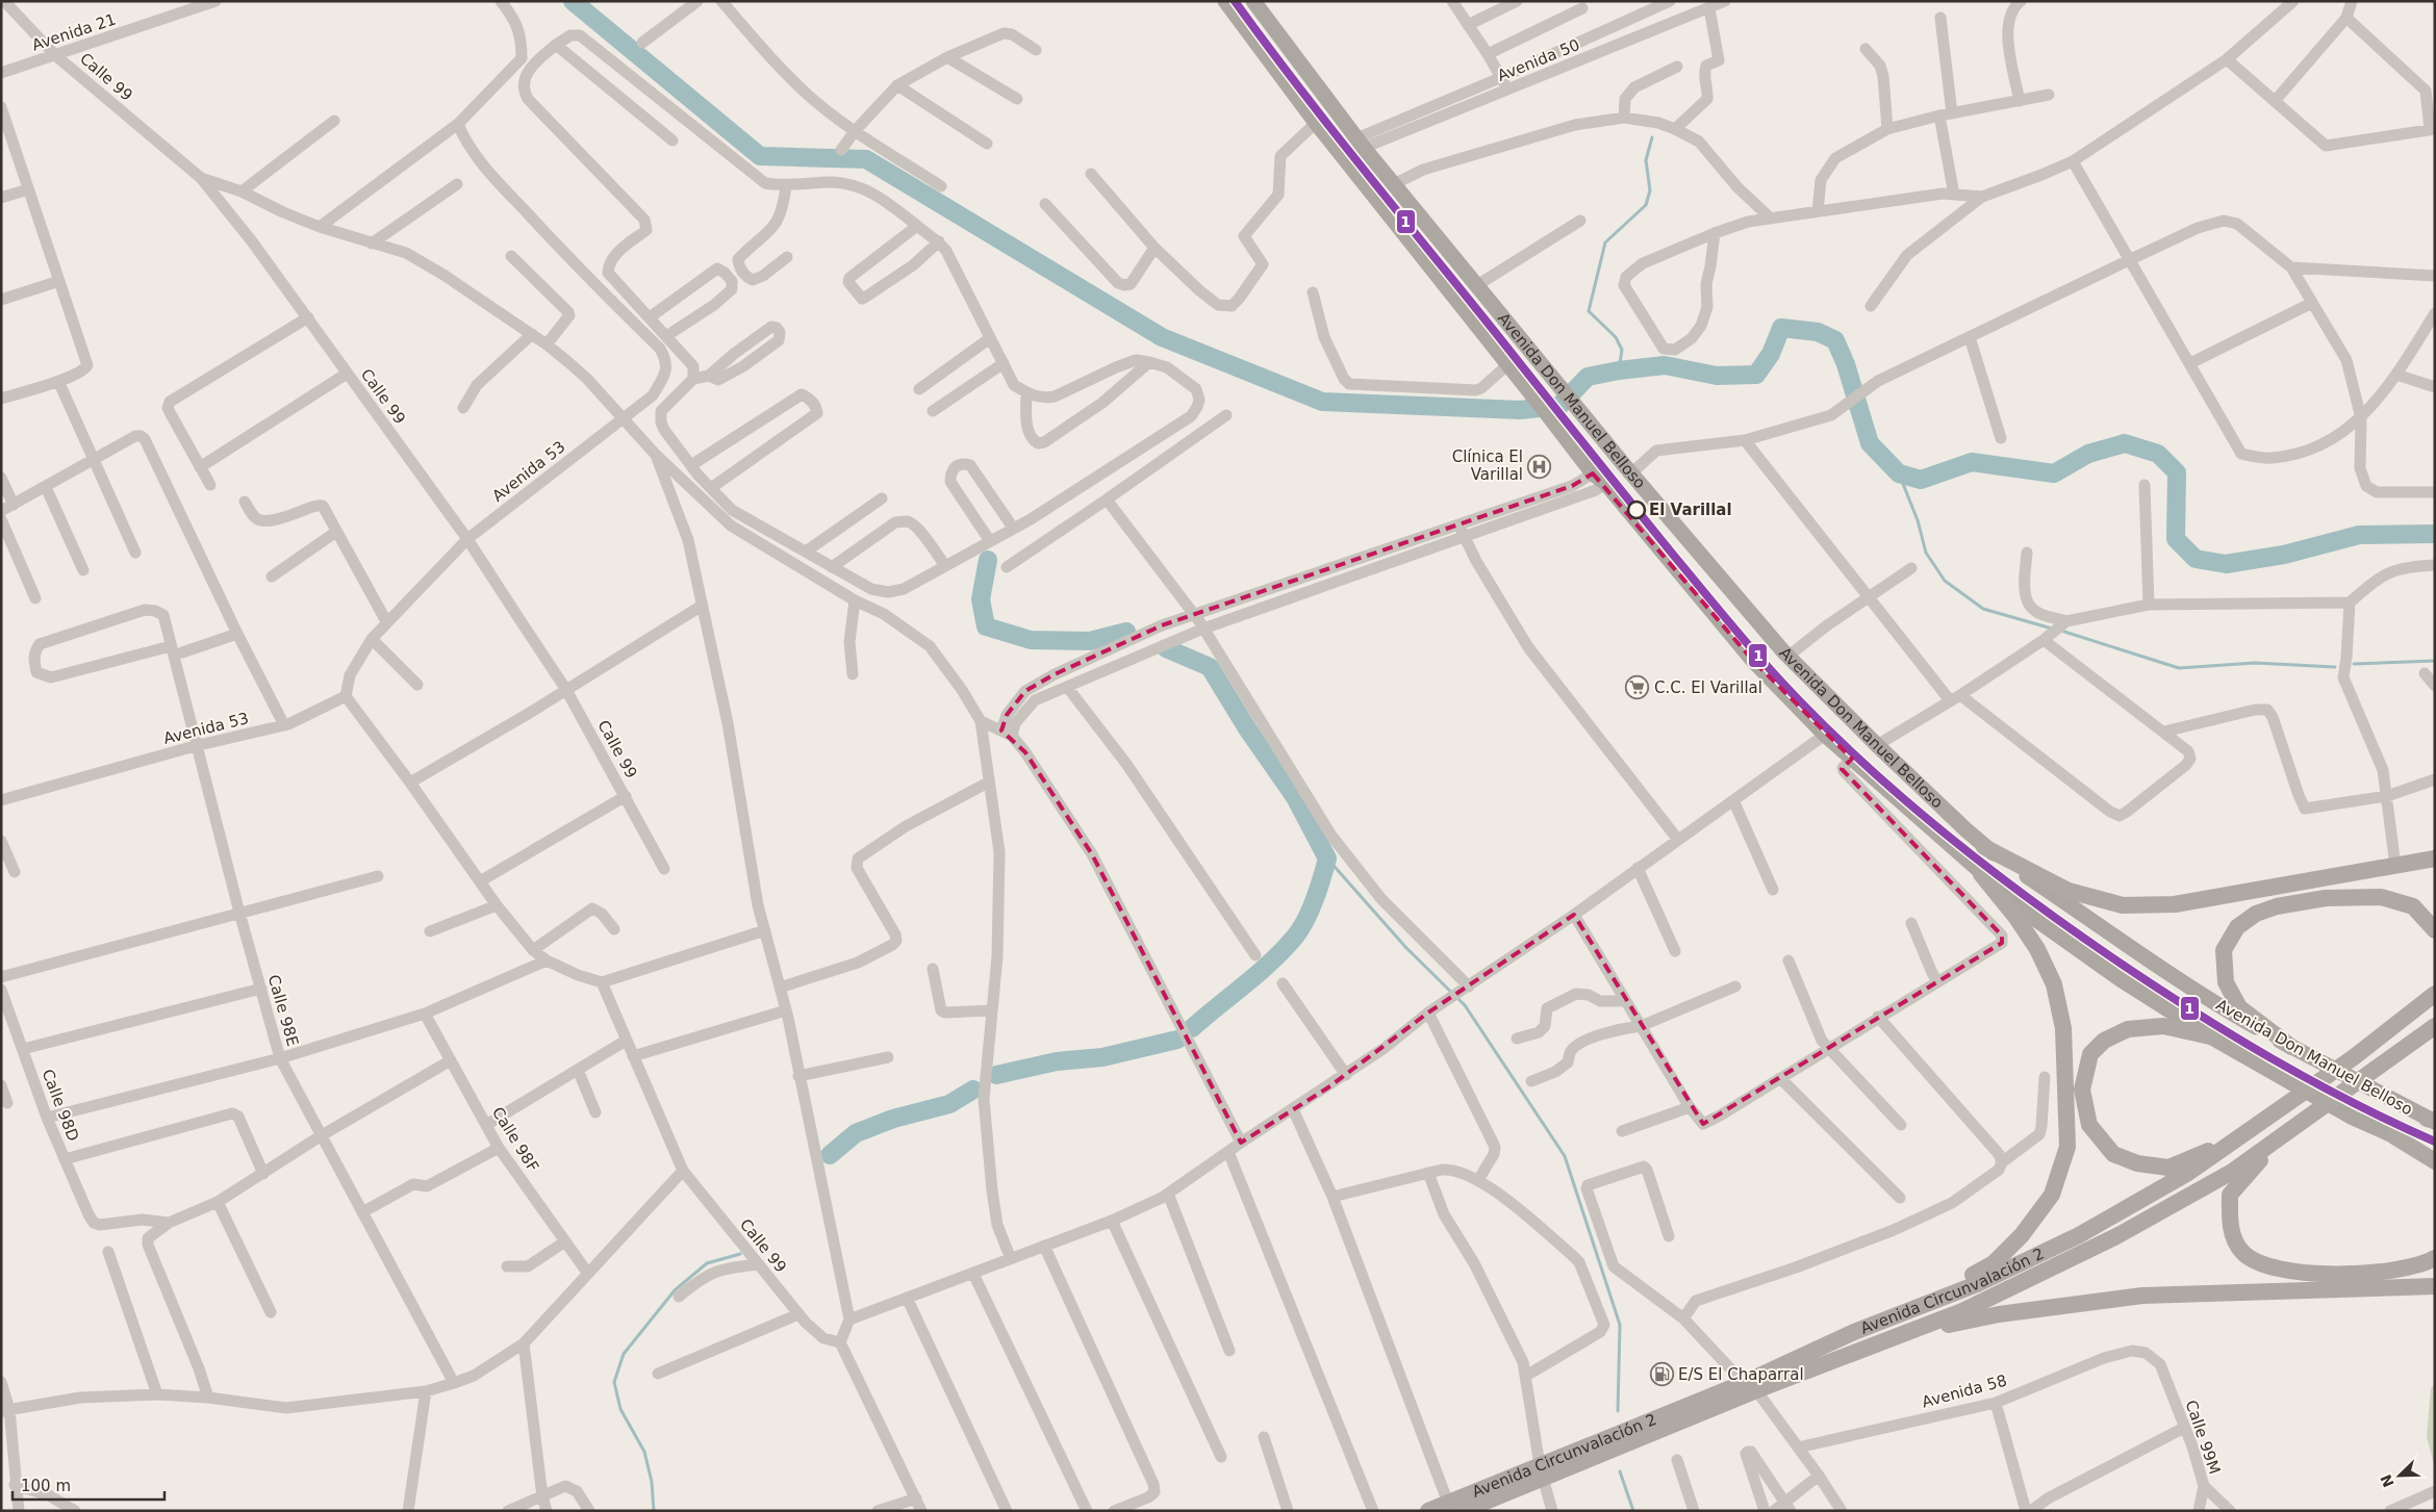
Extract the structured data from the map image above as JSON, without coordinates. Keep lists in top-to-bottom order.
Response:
{
  "streets": {
    "highway": ["Avenida Circunvalación 2"],
    "main road": ["Avenida Don Manuel Belloso"],
    "street": [
      "Avenida 21",
      "Avenida 50",
      "Calle 99",
      "Avenida 53",
      "Calle 98E",
      "Calle 98D",
      "Calle 98F",
      "Avenida 58",
      "Calle 99M"
    ]
  },
  "crossings": [
    ["Avenida 21", "Calle 99"],
    ["Avenida 50", "Avenida Don Manuel Belloso"],
    ["Calle 99", "Avenida 53"],
    ["Avenida 53", "Calle 98E"],
    ["Avenida 58", "Calle 99M"]
  ],
  "places": {
    "hospital": ["Clínica El Varillal"],
    "other": ["El Varillal"],
    "supermarket": ["C.C. El Varillal"],
    "fuel station": ["E/S El Chaparral"]
  },
  "lines": ["transit line 1"],
  "scale_bar": "100 m",
  "north": "bottom left"
}
